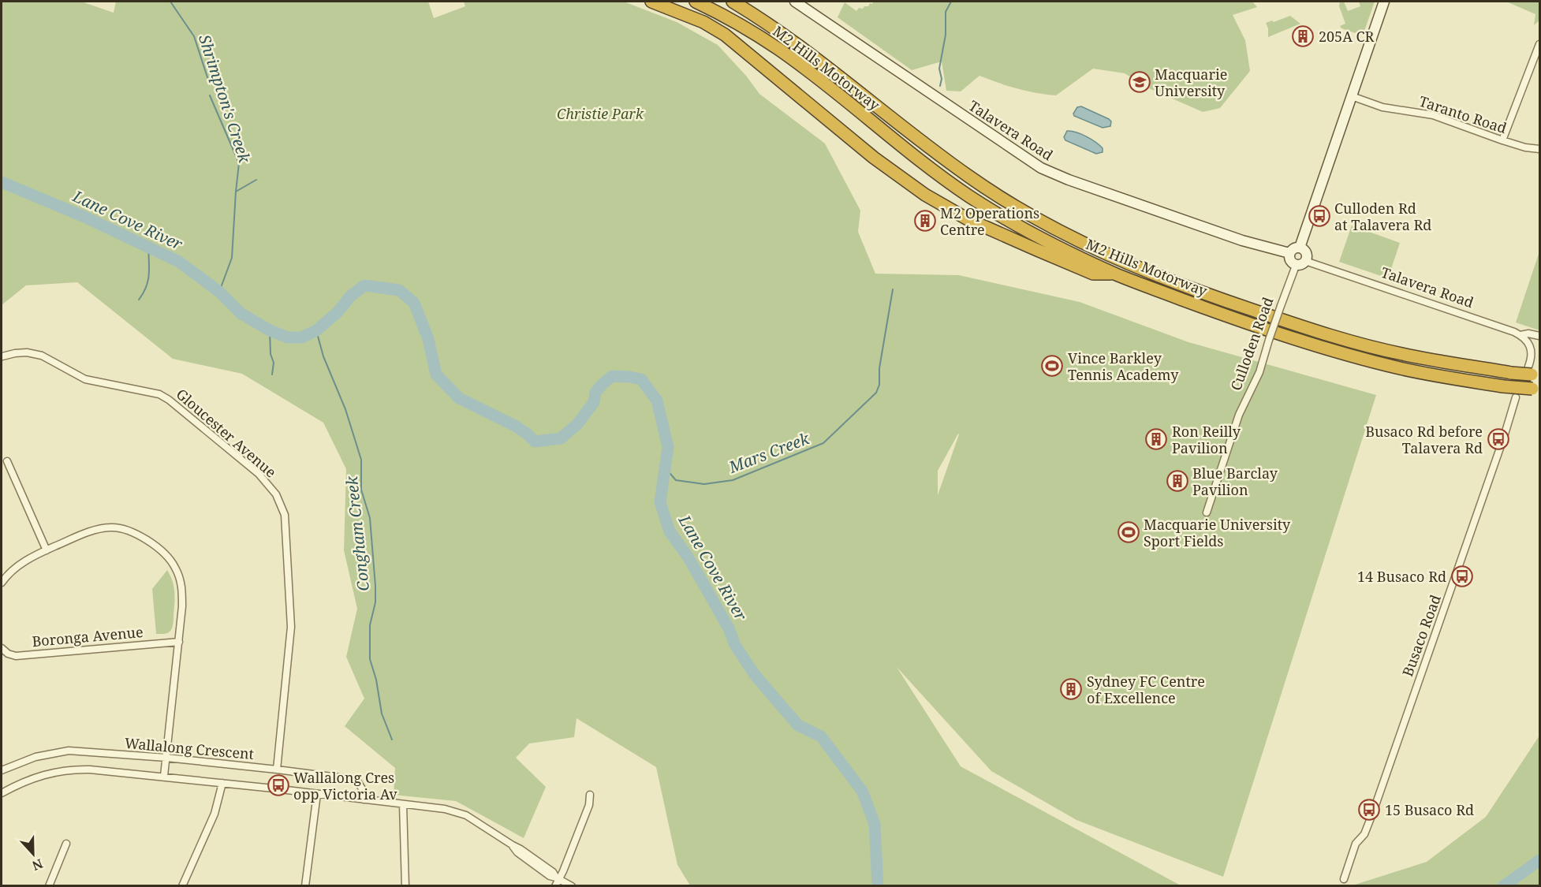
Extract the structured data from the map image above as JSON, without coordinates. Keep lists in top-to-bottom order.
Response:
{
  "streets": {
    "highway": ["M2 Hills Motorway"],
    "street": [
      "Taranto Road",
      "Talavera Road",
      "Culloden Road",
      "Gloucester Avenue",
      "Busaco Road",
      "Boronga Avenue",
      "Wallalong Crescent"
    ]
  },
  "crossings": [
    ["Talavera Road", "Culloden Road"],
    ["Gloucester Avenue", "Wallalong Crescent"]
  ],
  "water": [
    "Shrimpton's Creek",
    "Lane Cove River",
    "Mars Creek",
    "Congham Creek"
  ],
  "parks": ["Christie Park"],
  "places": {
    "building": [
      "205A CR",
      "M2 Operations Centre",
      "Ron Reilly Pavilion",
      "Blue Barclay Pavilion",
      "Sydney FC Centre of Excellence"
    ],
    "school or university": ["Macquarie University"],
    "bus stop": [
      "Culloden Rd at Talavera Rd",
      "Busaco Rd before Talavera Rd",
      "14 Busaco Rd",
      "Wallalong Cres opp Victoria Av",
      "15 Busaco Rd"
    ],
    "sports": ["Vince Barkley Tennis Academy", "Macquarie University Sport Fields"]
  },
  "north": "bottom"
}
